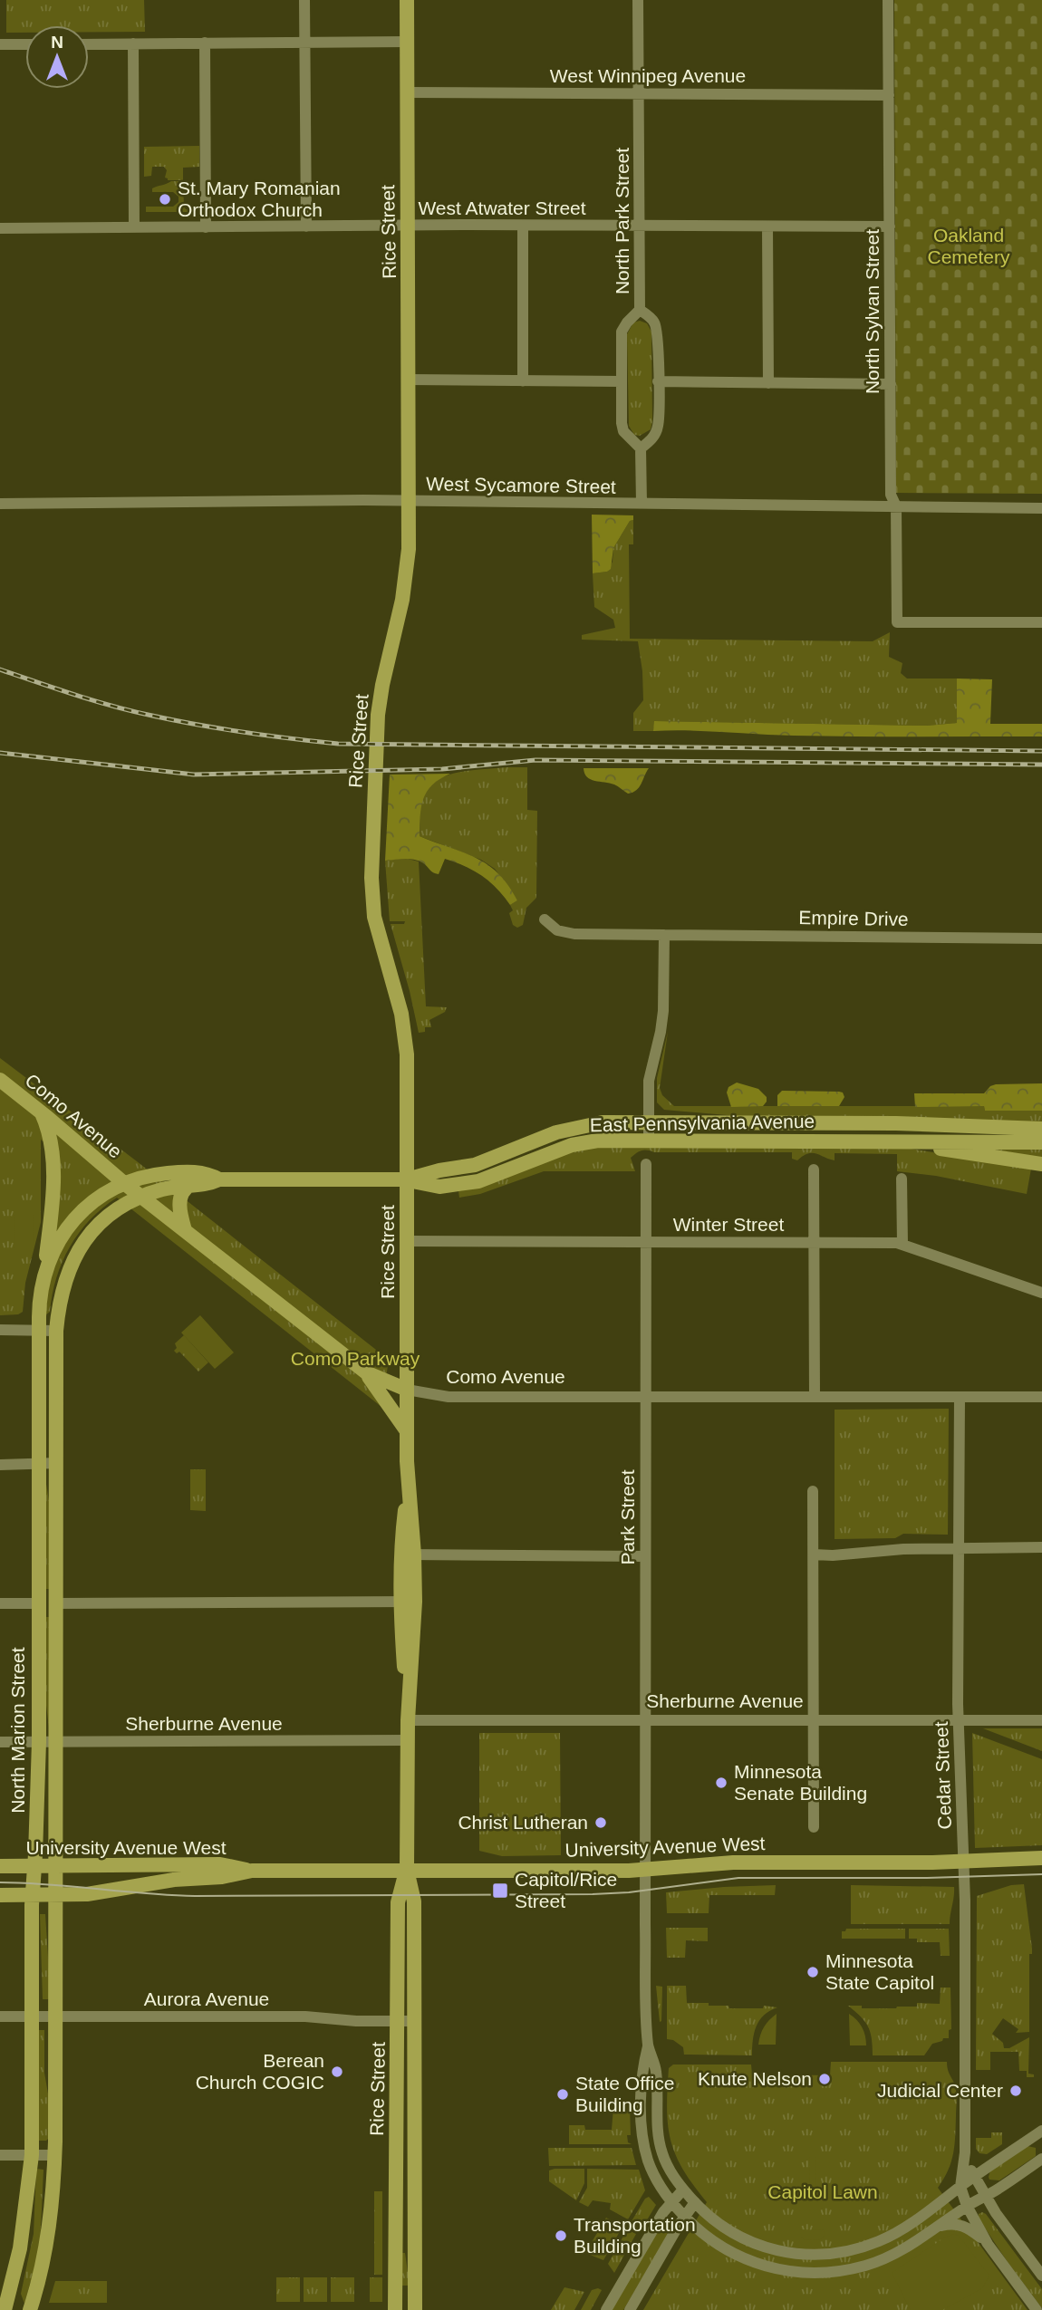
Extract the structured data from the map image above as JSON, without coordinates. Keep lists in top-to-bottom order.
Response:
{
  "streets": {
    "main road": [
      "Rice Street",
      "Como Avenue",
      "East Pennsylvania Avenue",
      "North Marion Street",
      "University Avenue West"
    ],
    "street": [
      "West Winnipeg Avenue",
      "West Atwater Street",
      "North Park Street",
      "North Sylvan Street",
      "West Sycamore Street",
      "Empire Drive",
      "Winter Street",
      "Park Street",
      "Sherburne Avenue",
      "Cedar Street",
      "Aurora Avenue"
    ]
  },
  "crossings": [
    ["West Winnipeg Avenue", "North Park Street"],
    ["West Winnipeg Avenue", "Rice Street"],
    ["West Winnipeg Avenue", "North Sylvan Street"],
    ["West Atwater Street", "North Park Street"],
    ["West Atwater Street", "Rice Street"],
    ["West Atwater Street", "North Sylvan Street"],
    ["Rice Street", "West Sycamore Street"],
    ["Rice Street", "Como Avenue"],
    ["Rice Street", "East Pennsylvania Avenue"],
    ["Rice Street", "Winter Street"],
    ["Rice Street", "Sherburne Avenue"],
    ["Rice Street", "University Avenue West"],
    ["Rice Street", "Aurora Avenue"],
    ["North Sylvan Street", "West Sycamore Street"],
    ["Como Avenue", "Park Street"],
    ["Como Avenue", "North Marion Street"],
    ["Como Avenue", "Cedar Street"],
    ["Winter Street", "Park Street"],
    ["Park Street", "Sherburne Avenue"],
    ["Park Street", "University Avenue West"],
    ["Sherburne Avenue", "North Marion Street"],
    ["Sherburne Avenue", "Cedar Street"],
    ["North Marion Street", "University Avenue West"],
    ["North Marion Street", "Aurora Avenue"]
  ],
  "parks": ["Oakland Cemetery", "Como Parkway", "Capitol Lawn"],
  "places": {
    "other": [
      "St. Mary Romanian Orthodox Church",
      "Minnesota Senate Building",
      "Christ Lutheran",
      "Minnesota State Capitol",
      "Berean Church COGIC",
      "Knute Nelson",
      "Judicial Center",
      "State Office Building",
      "Transportation Building"
    ],
    "transit": ["Capitol/Rice Street"]
  },
  "north": "top"
}
